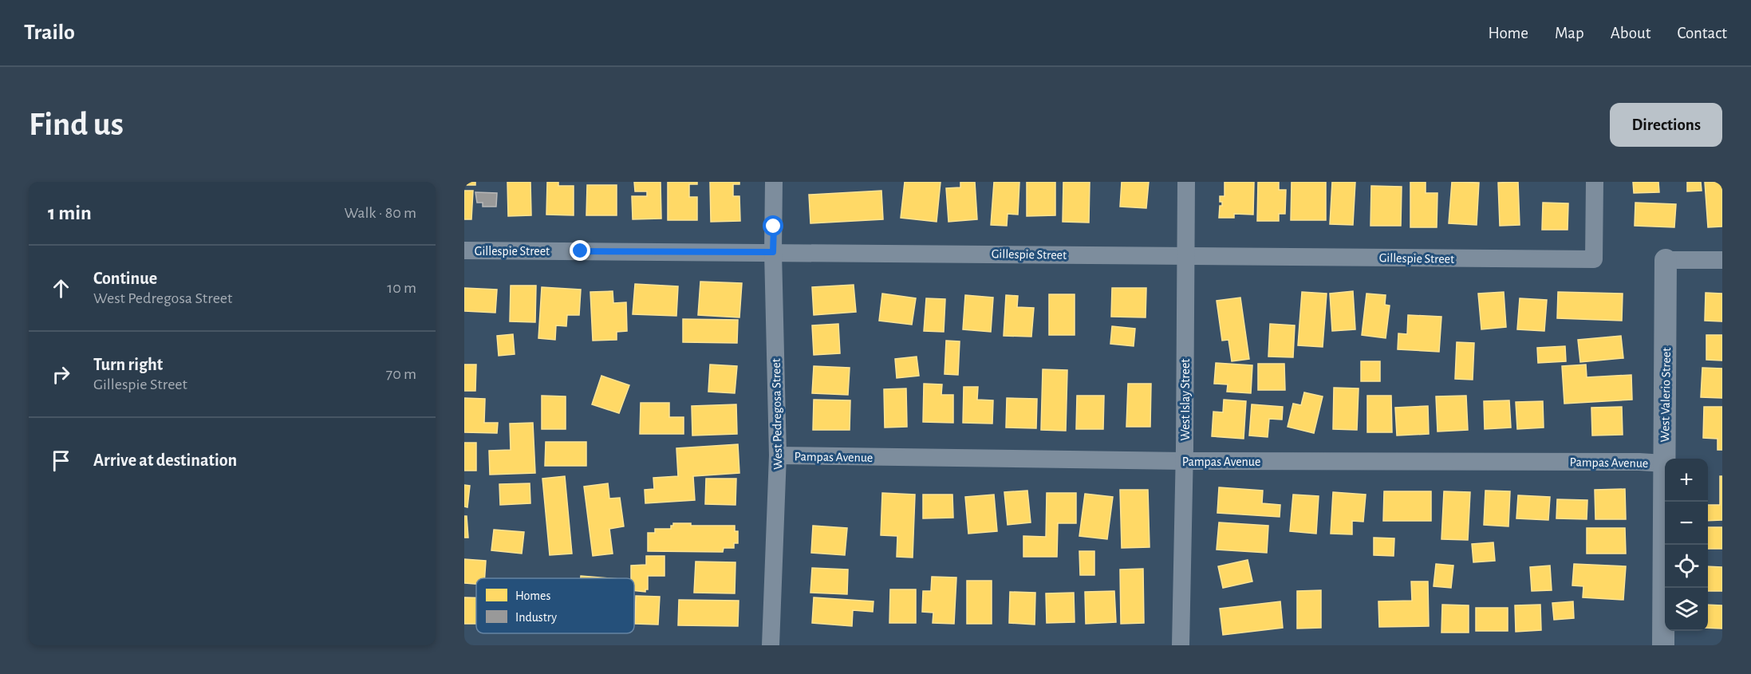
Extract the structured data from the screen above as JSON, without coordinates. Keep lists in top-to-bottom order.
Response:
{
  "streets": {
    "street": [
      "Gillespie Street",
      "West Valerio Street",
      "West Islay Street",
      "West Pedregosa Street",
      "Pampas Avenue"
    ]
  },
  "crossings": [
    ["Gillespie Street", "West Islay Street"],
    ["Gillespie Street", "West Pedregosa Street"],
    ["West Valerio Street", "Pampas Avenue"],
    ["West Islay Street", "Pampas Avenue"],
    ["West Pedregosa Street", "Pampas Avenue"]
  ],
  "legend": ["Homes", "Industry"],
  "page": {
    "header": "Trailo",
    "nav": [
      "Home",
      "Map",
      "About",
      "Contact"
    ],
    "buttons": "Directions",
    "title": "Find us",
    "heading": ["1 min", "Walk · 80 m"],
    "list": [
      ["Continue", "West Pedregosa Street", "10 m"],
      ["Turn right", "Gillespie Street", "70 m"],
      "Arrive at destination"
    ],
    "map_buttons": ["+", "−"]
  }
}
